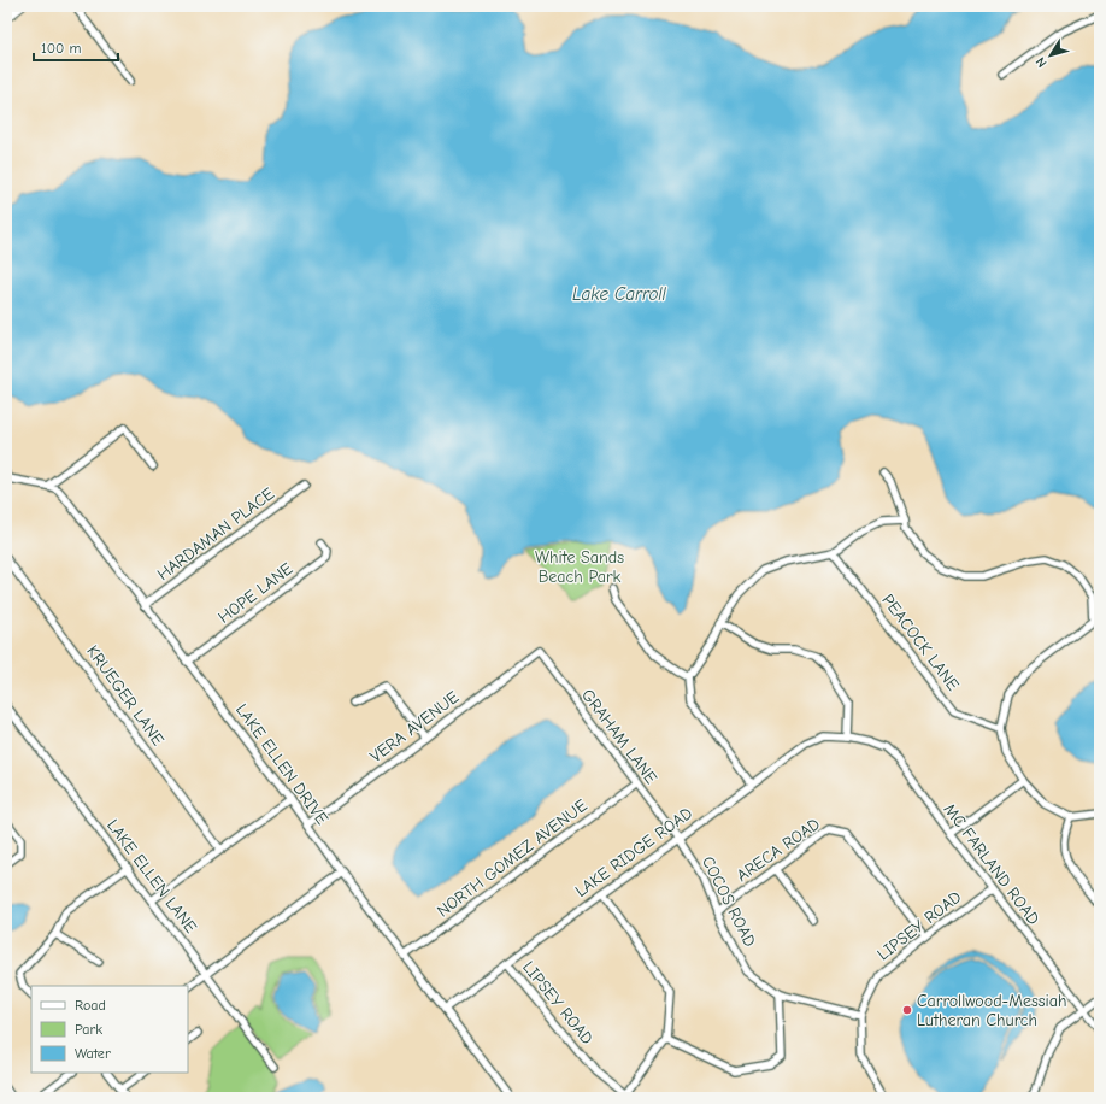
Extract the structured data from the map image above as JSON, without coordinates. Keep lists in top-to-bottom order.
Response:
{
  "streets": {
    "street": [
      "HARDAMAN PLACE",
      "HOPE LANE",
      "PEACOCK LANE",
      "KRUEGER LANE",
      "VERA AVENUE",
      "GRAHAM LANE",
      "LAKE ELLEN DRIVE",
      "ARECA ROAD",
      "LAKE RIDGE ROAD",
      "NORTH GOMEZ AVENUE",
      "MC FARLAND ROAD",
      "LAKE ELLEN LANE",
      "COCOS ROAD",
      "LIPSEY ROAD"
    ]
  },
  "crossings": [
    ["HARDAMAN PLACE", "LAKE ELLEN DRIVE"],
    ["HOPE LANE", "LAKE ELLEN DRIVE"],
    ["VERA AVENUE", "GRAHAM LANE"],
    ["VERA AVENUE", "LAKE ELLEN DRIVE"],
    ["GRAHAM LANE", "LAKE RIDGE ROAD"],
    ["GRAHAM LANE", "NORTH GOMEZ AVENUE"],
    ["GRAHAM LANE", "COCOS ROAD"],
    ["LAKE ELLEN DRIVE", "LAKE RIDGE ROAD"],
    ["LAKE ELLEN DRIVE", "NORTH GOMEZ AVENUE"],
    ["ARECA ROAD", "COCOS ROAD"],
    ["ARECA ROAD", "LIPSEY ROAD"],
    ["LAKE RIDGE ROAD", "MC FARLAND ROAD"],
    ["LAKE RIDGE ROAD", "COCOS ROAD"],
    ["LAKE RIDGE ROAD", "LIPSEY ROAD"],
    ["MC FARLAND ROAD", "LIPSEY ROAD"],
    ["COCOS ROAD", "LIPSEY ROAD"]
  ],
  "water": ["Lake Carroll"],
  "parks": ["White Sands Beach Park"],
  "places": ["Carrollwood-Messiah Lutheran Church"],
  "legend": ["Road", "Park", "Water"],
  "scale_bar": "100 m",
  "north": "bottom left"
}
